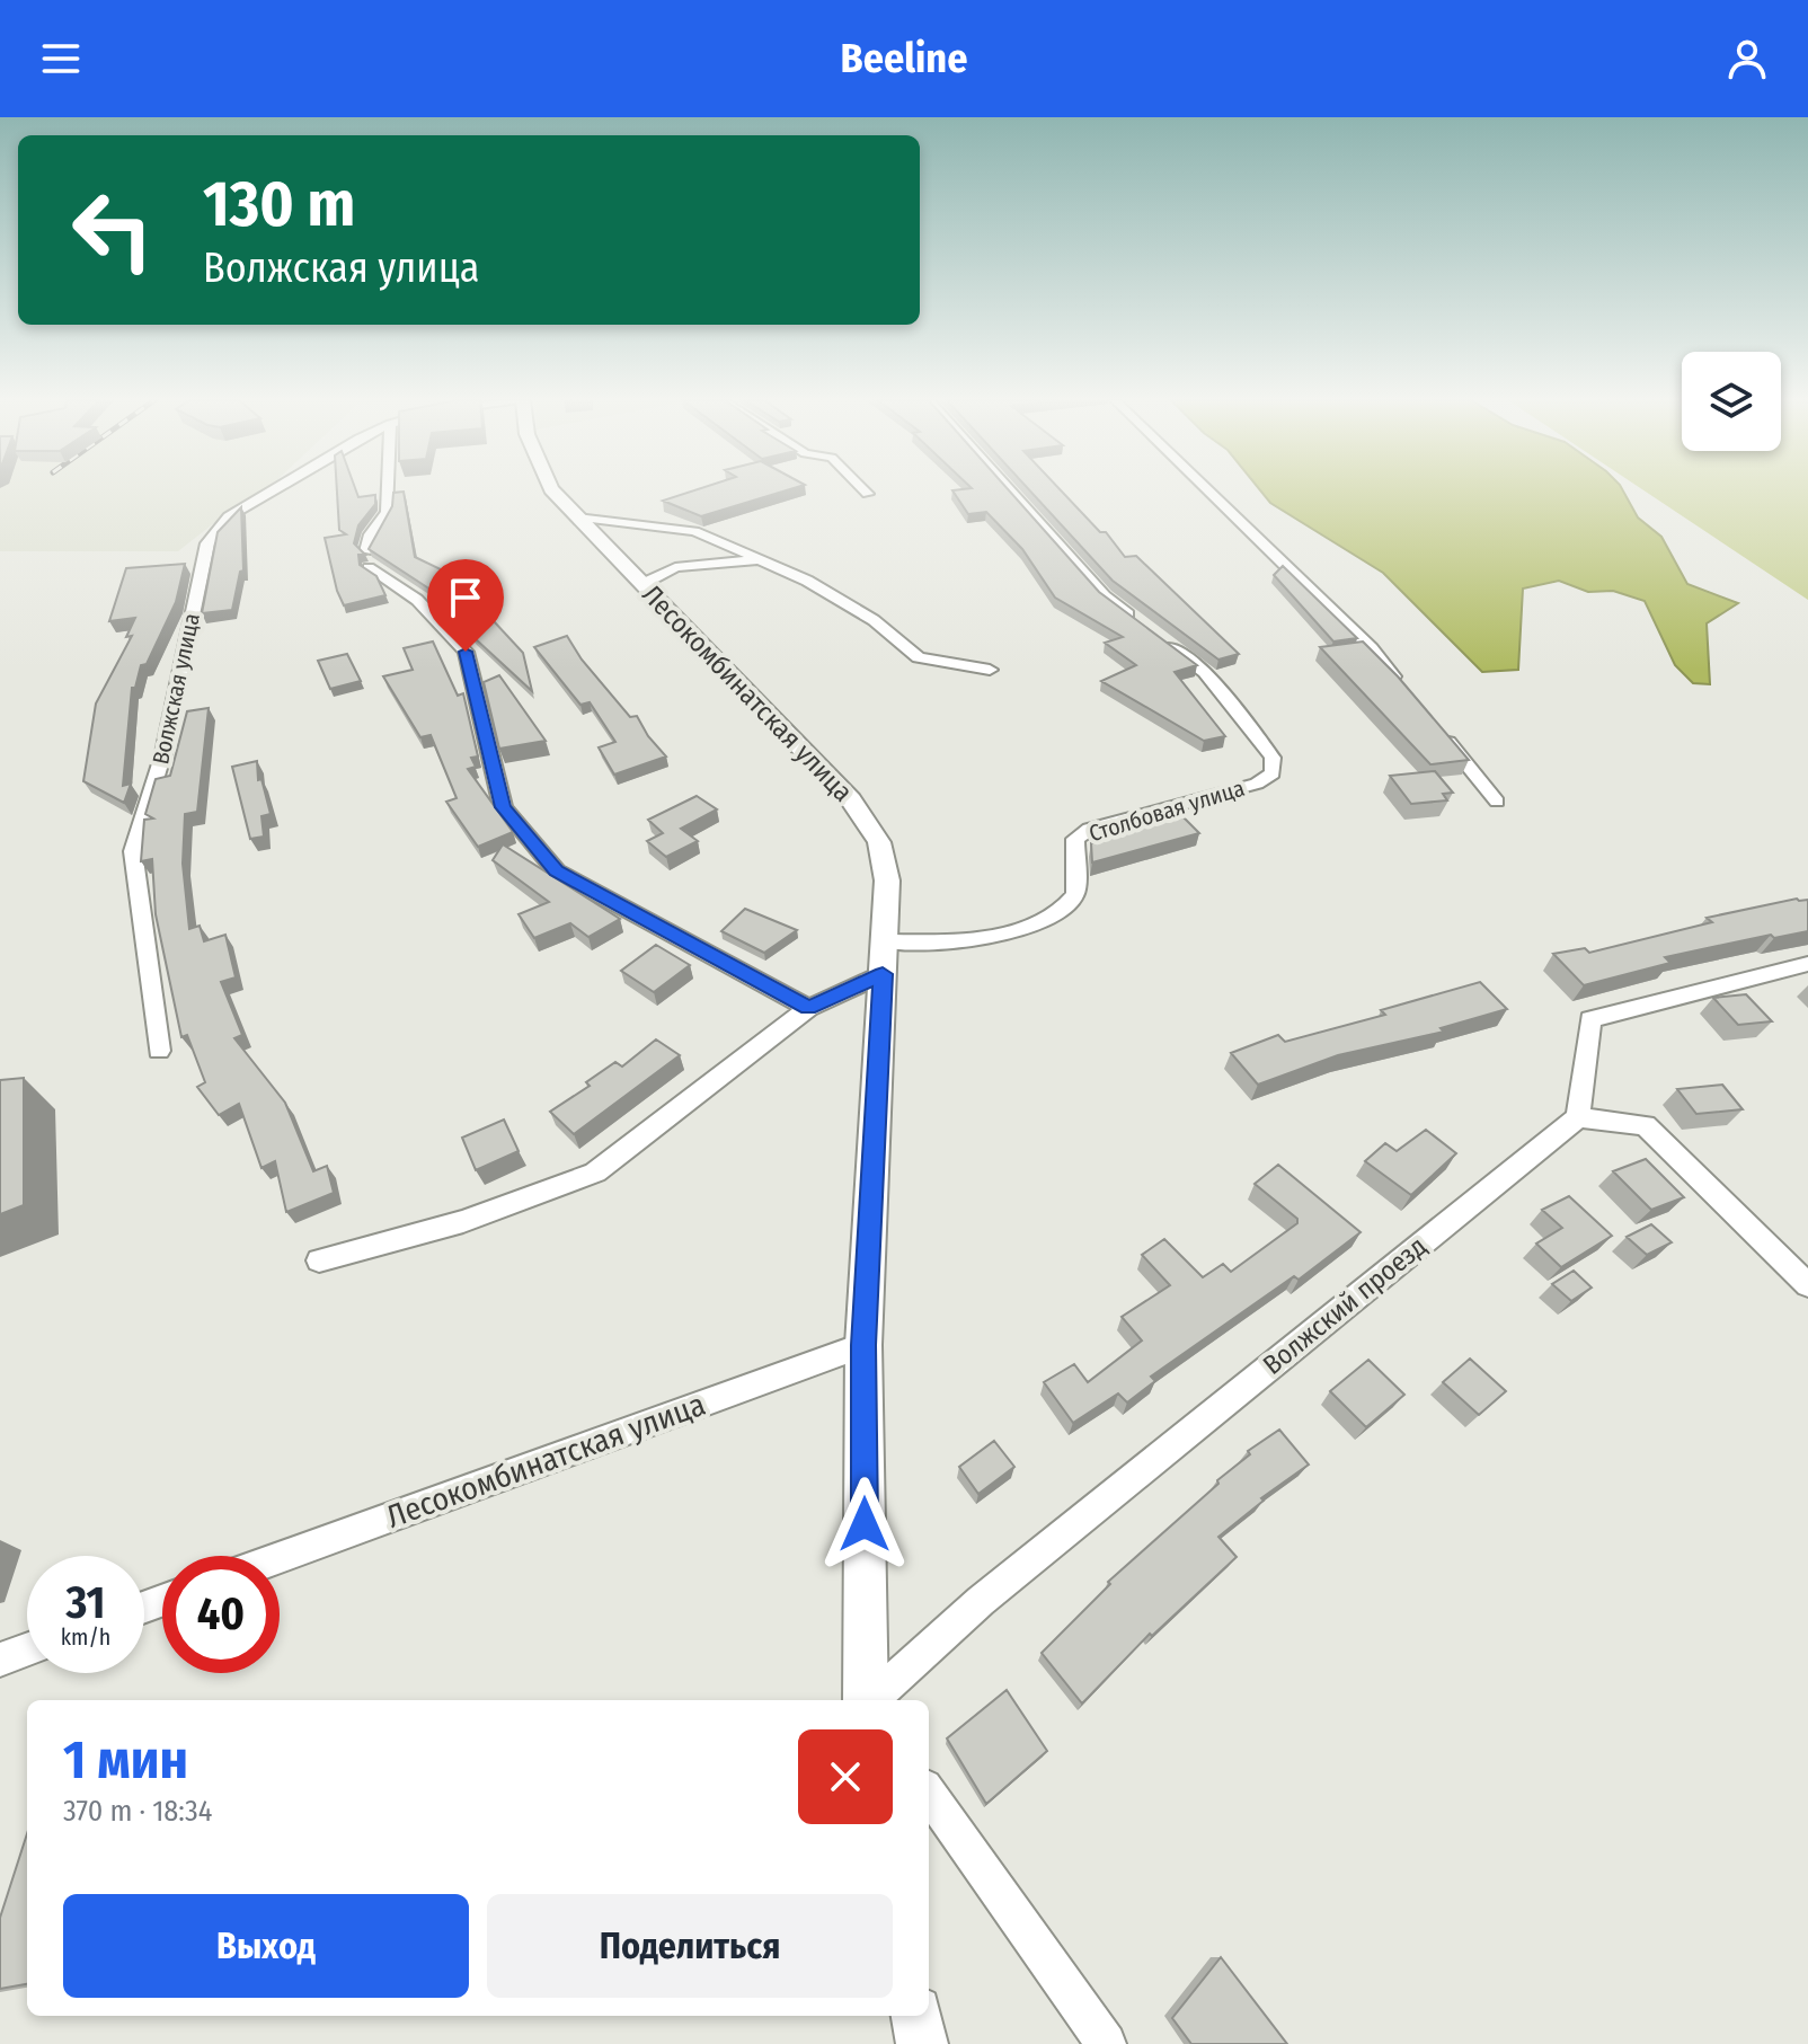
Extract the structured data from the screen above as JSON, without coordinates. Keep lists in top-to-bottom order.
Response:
{
  "streets": {
    "street": [
      "Волжская улица",
      "Лесокомбинатская улица",
      "Столбовая улица",
      "Волжский проезд"
    ]
  },
  "crossings": [
    ["Лесокомбинатская улица", "Столбовая улица"]
  ],
  "page": {
    "header": "Beeline",
    "turn": ["130 m", "Волжская улица"],
    "speed": "31 km/h",
    "limit": "40",
    "heading": ["1 мин", "370 m · 18:34"],
    "buttons": ["Выход", "Поделиться"]
  }
}
